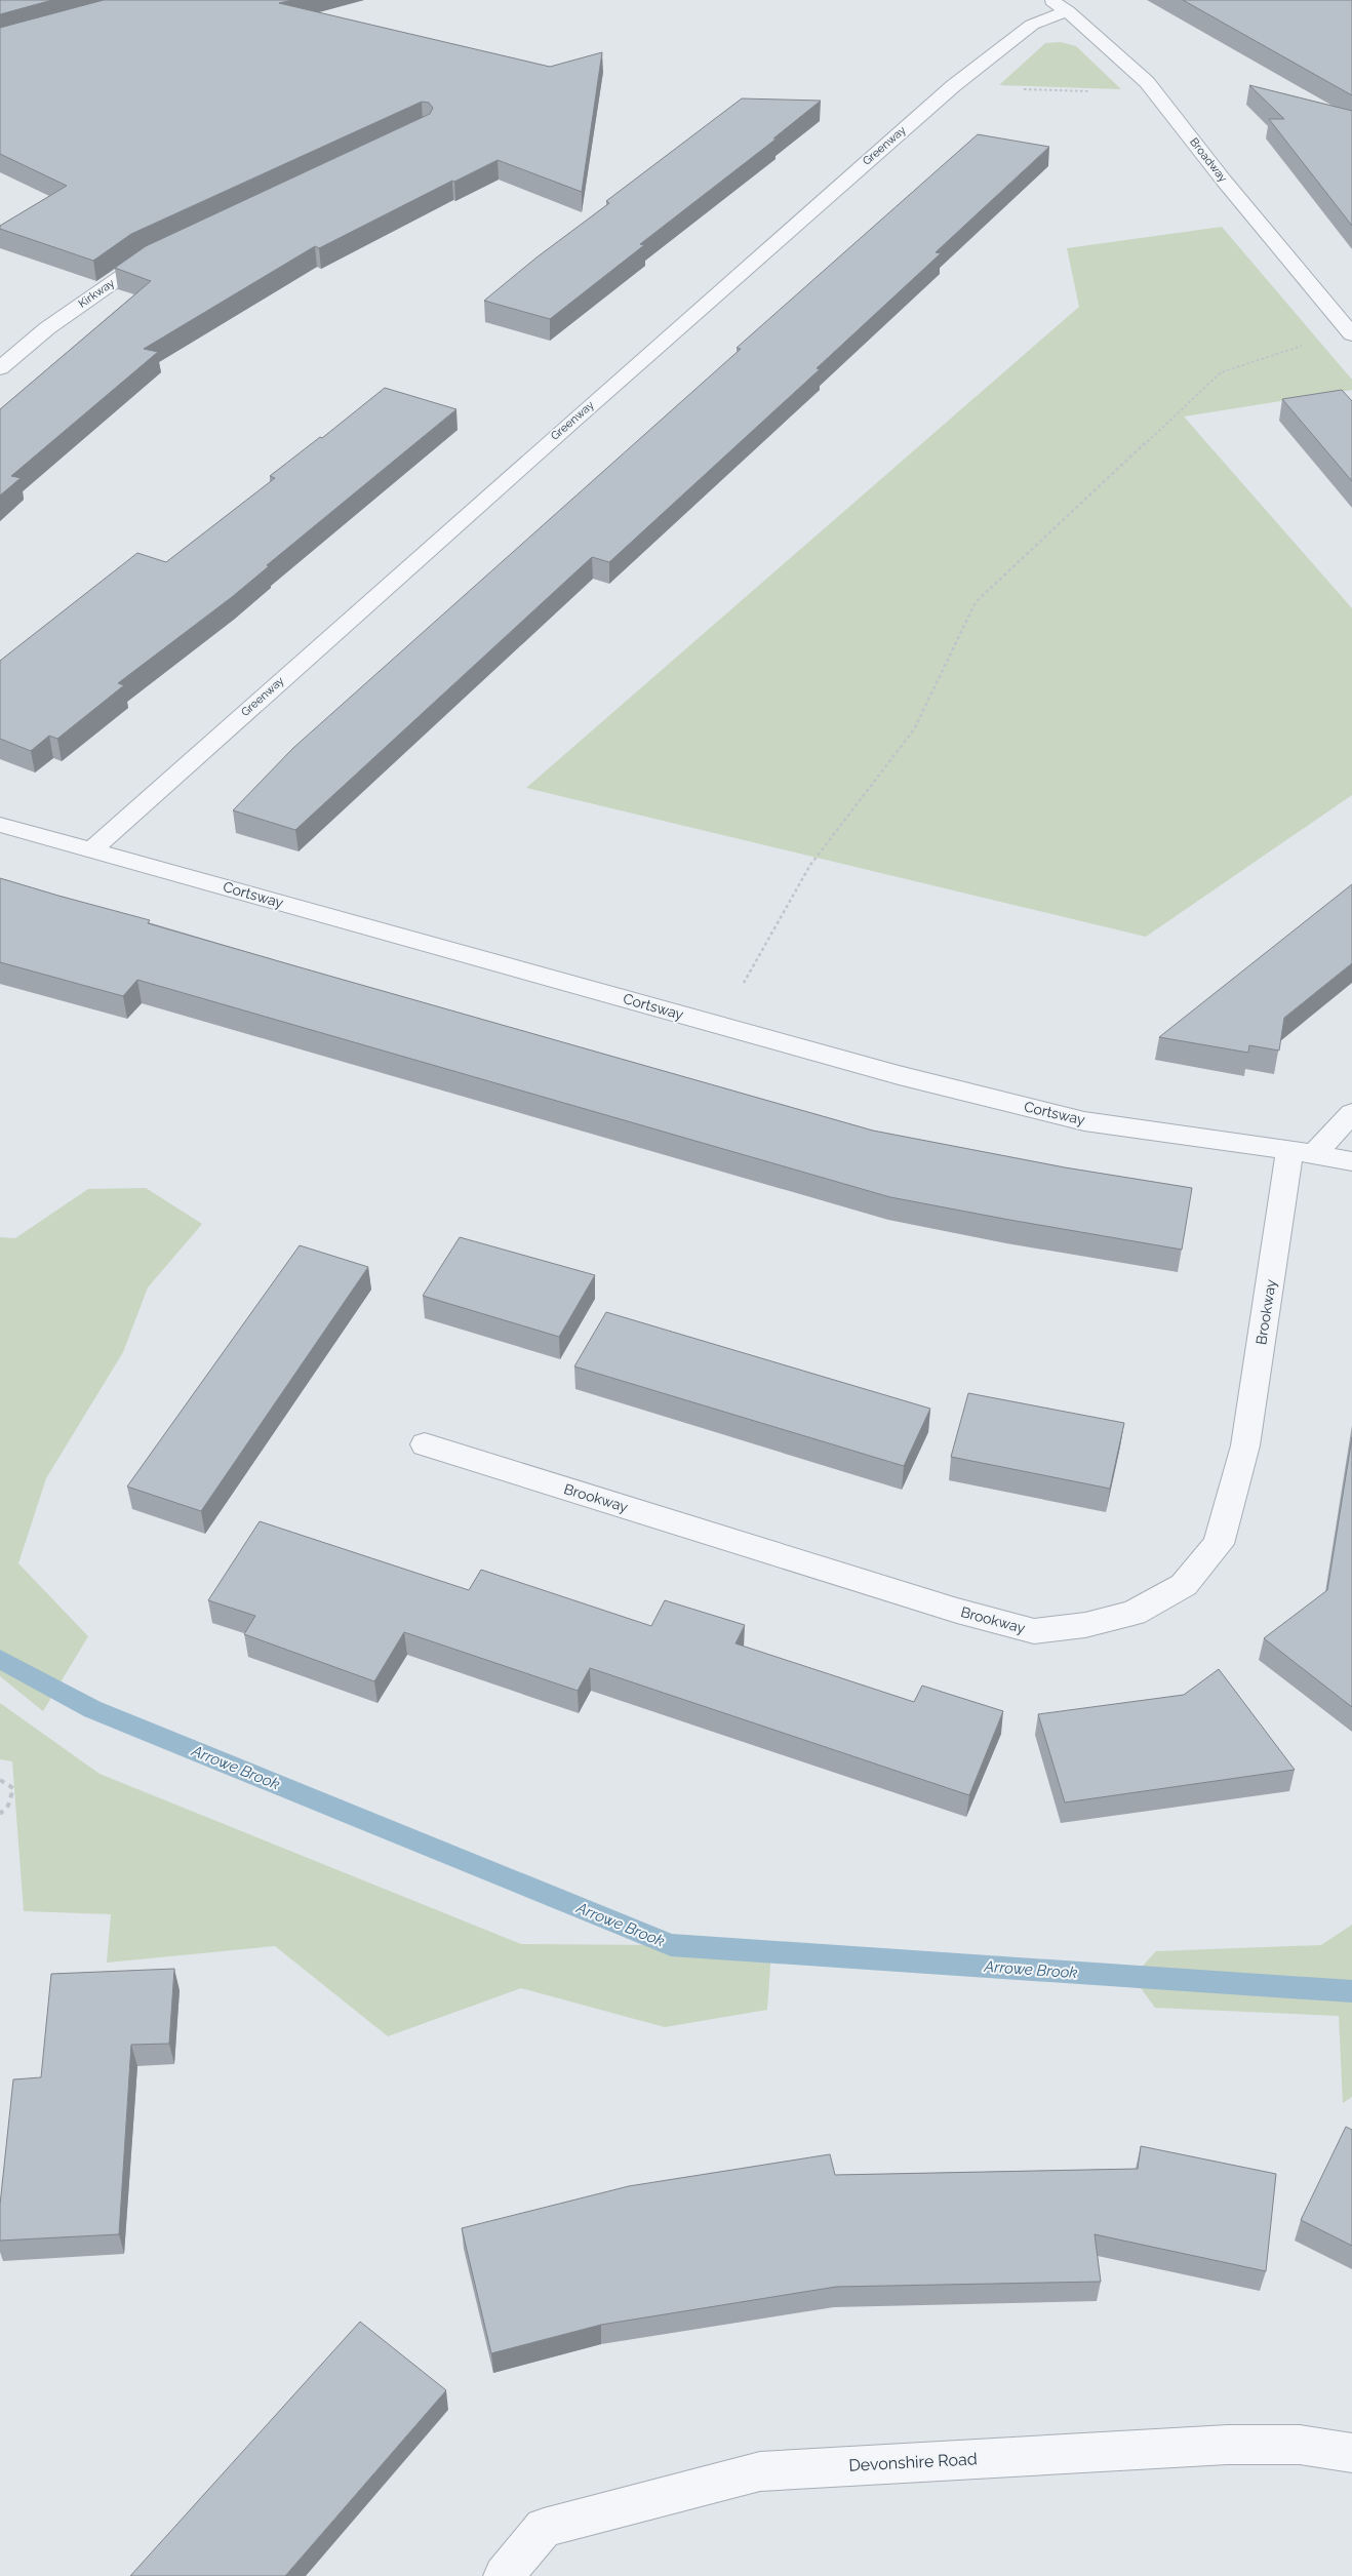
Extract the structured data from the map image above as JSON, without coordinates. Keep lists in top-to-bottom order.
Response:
{
  "streets": {
    "street": [
      "Greenway",
      "Broadway",
      "Kirkway",
      "Cortsway",
      "Brookway",
      "Devonshire Road"
    ]
  },
  "crossings": [
    ["Greenway", "Broadway"],
    ["Greenway", "Cortsway"],
    ["Cortsway", "Brookway"]
  ],
  "water": ["Arrowe Brook"]
}
